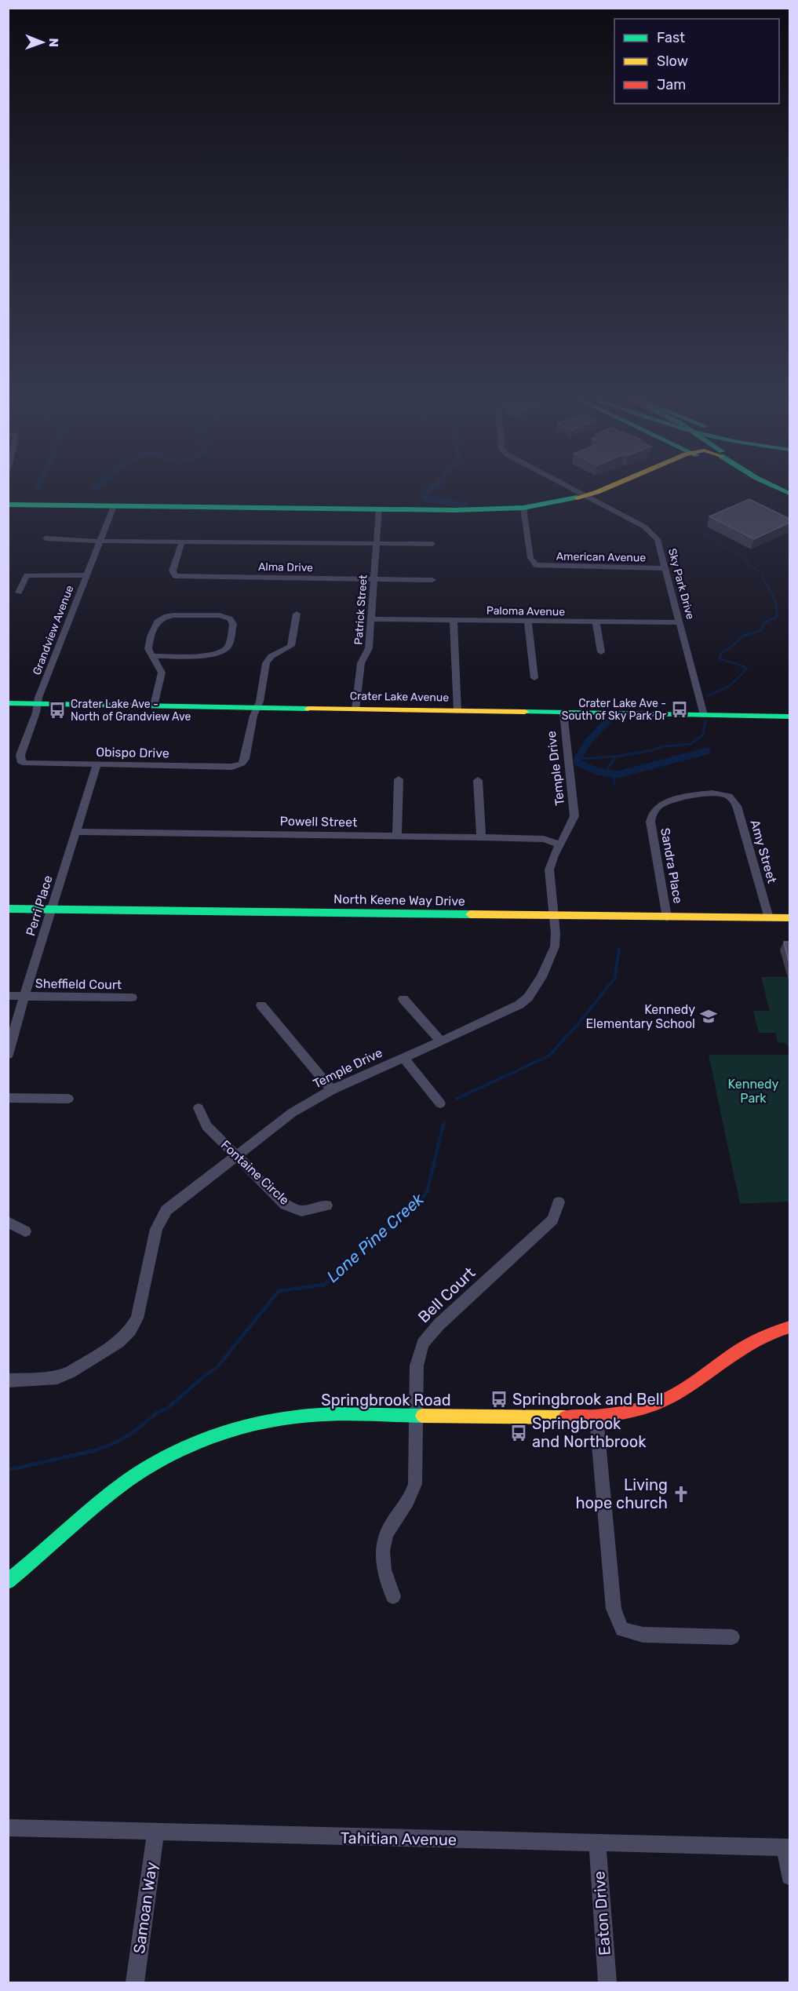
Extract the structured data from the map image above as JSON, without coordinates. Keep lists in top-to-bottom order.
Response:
{
  "streets": {
    "main road": ["Crater Lake Avenue", "North Keene Way Drive", "Springbrook Road"],
    "street": [
      "American Avenue",
      "Alma Drive",
      "Sky Park Drive",
      "Patrick Street",
      "Paloma Avenue",
      "Grandview Avenue",
      "Obispo Drive",
      "Temple Drive",
      "Powell Street",
      "Amy Street",
      "Sandra Place",
      "Perri Place",
      "Sheffield Court",
      "Fontaine Circle",
      "Bell Court",
      "Tahitian Avenue",
      "Samoan Way",
      "Eaton Drive"
    ]
  },
  "crossings": [
    ["American Avenue", "Sky Park Drive"],
    ["Alma Drive", "Patrick Street"],
    ["Sky Park Drive", "Paloma Avenue"],
    ["Sky Park Drive", "Crater Lake Avenue"],
    ["Patrick Street", "Paloma Avenue"],
    ["Patrick Street", "Crater Lake Avenue"],
    ["Grandview Avenue", "Crater Lake Avenue"],
    ["Grandview Avenue", "Obispo Drive"],
    ["Crater Lake Avenue", "Obispo Drive"],
    ["Crater Lake Avenue", "Temple Drive"],
    ["Obispo Drive", "Perri Place"],
    ["Temple Drive", "Powell Street"],
    ["Temple Drive", "North Keene Way Drive"],
    ["Temple Drive", "Fontaine Circle"],
    ["Powell Street", "Perri Place"],
    ["Amy Street", "Sandra Place"],
    ["Amy Street", "North Keene Way Drive"],
    ["Sandra Place", "North Keene Way Drive"],
    ["North Keene Way Drive", "Perri Place"],
    ["Perri Place", "Sheffield Court"],
    ["Bell Court", "Springbrook Road"],
    ["Tahitian Avenue", "Samoan Way"],
    ["Tahitian Avenue", "Eaton Drive"]
  ],
  "water": ["Lone Pine Creek"],
  "parks": ["Kennedy Park"],
  "places": {
    "bus stop": [
      "Crater Lake Ave - South of Sky Park Dr",
      "Crater Lake Ave - North of Grandview Ave",
      "Springbrook and Bell",
      "Springbrook and Northbrook"
    ],
    "school or university": ["Kennedy Elementary School"],
    "church": ["Living hope church"]
  },
  "legend": ["Fast", "Slow", "Jam"],
  "north": "right"
}
